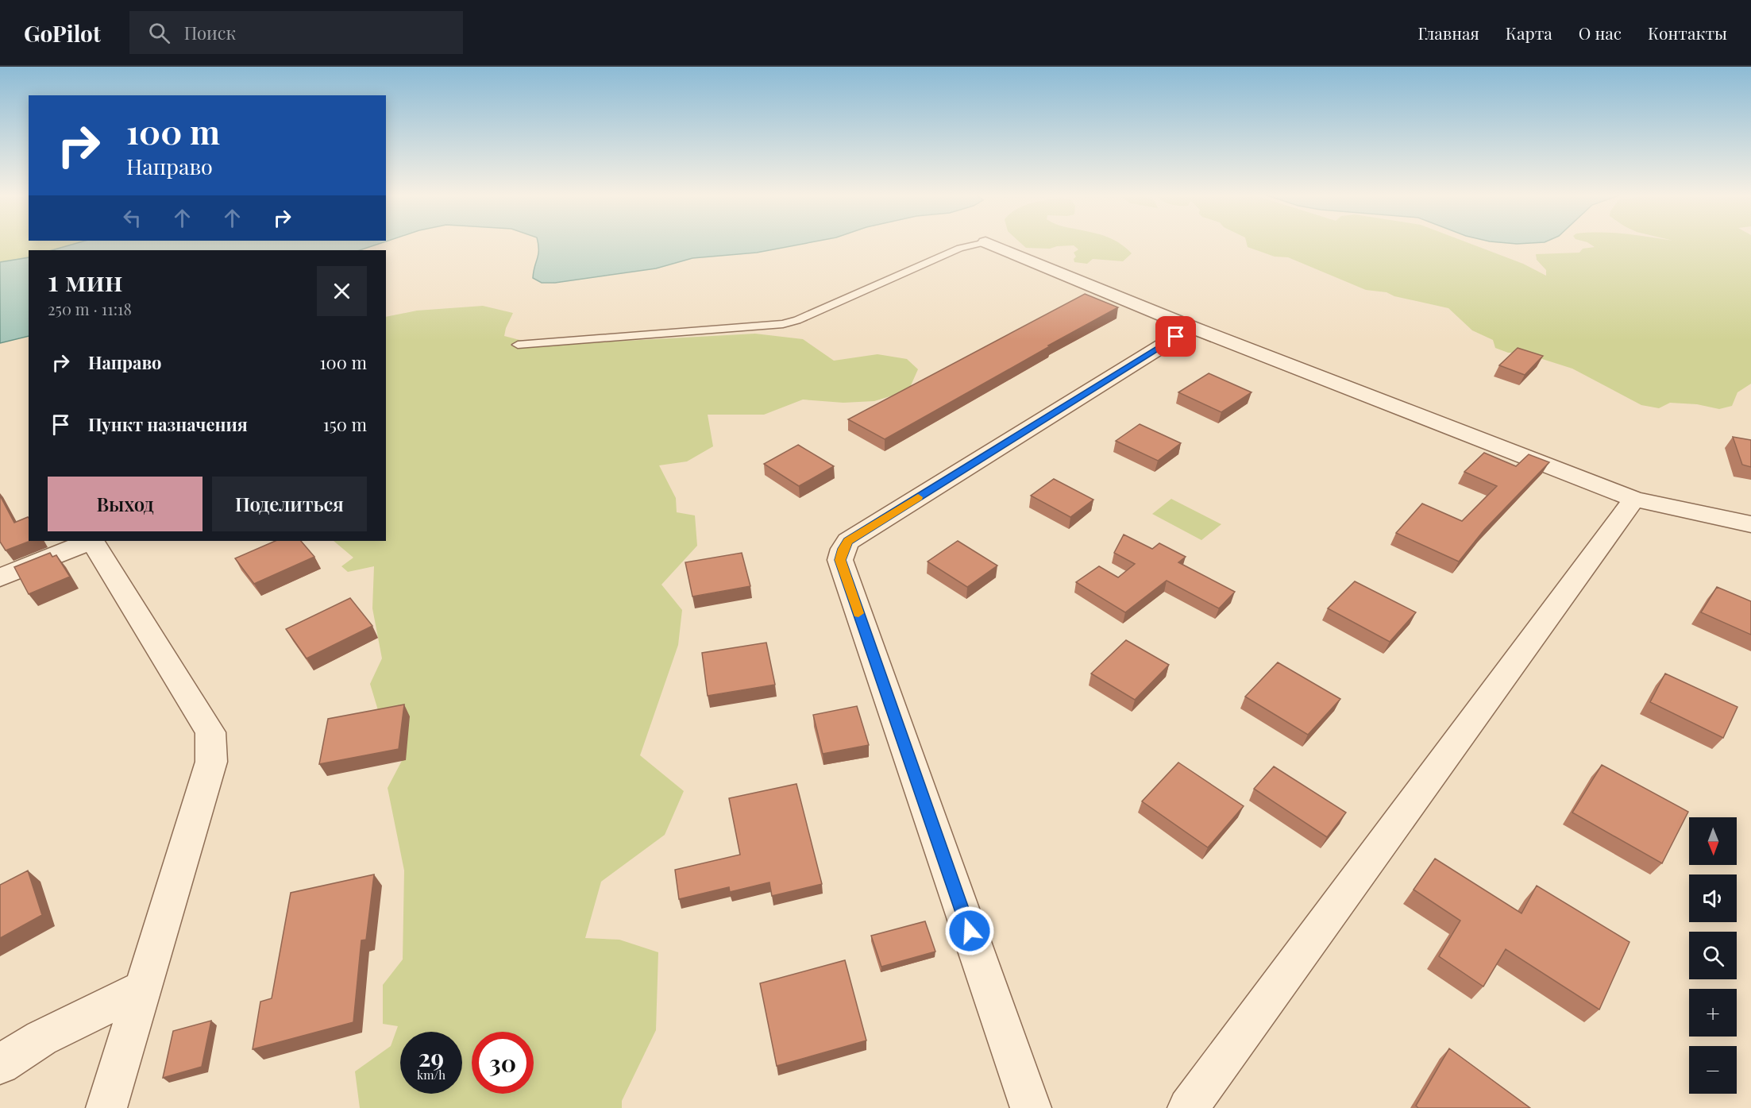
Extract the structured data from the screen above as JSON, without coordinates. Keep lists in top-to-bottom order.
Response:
{
  "north": "bottom",
  "page": {
    "header": "GoPilot",
    "search": "Поиск",
    "nav": [
      "Главная",
      "Карта",
      "О нас",
      "Контакты"
    ],
    "turn": ["100 m", "Направо"],
    "heading": ["1 мин", "250 m · 11:18"],
    "list": [
      {
        "name": "Направо",
        "value": "100 m"
      },
      {
        "name": "Пункт назначения",
        "value": "150 m"
      }
    ],
    "buttons": ["Выход", "Поделиться"],
    "map_buttons": ["+", "−"],
    "speed": "29 km/h",
    "limit": "30"
  }
}
